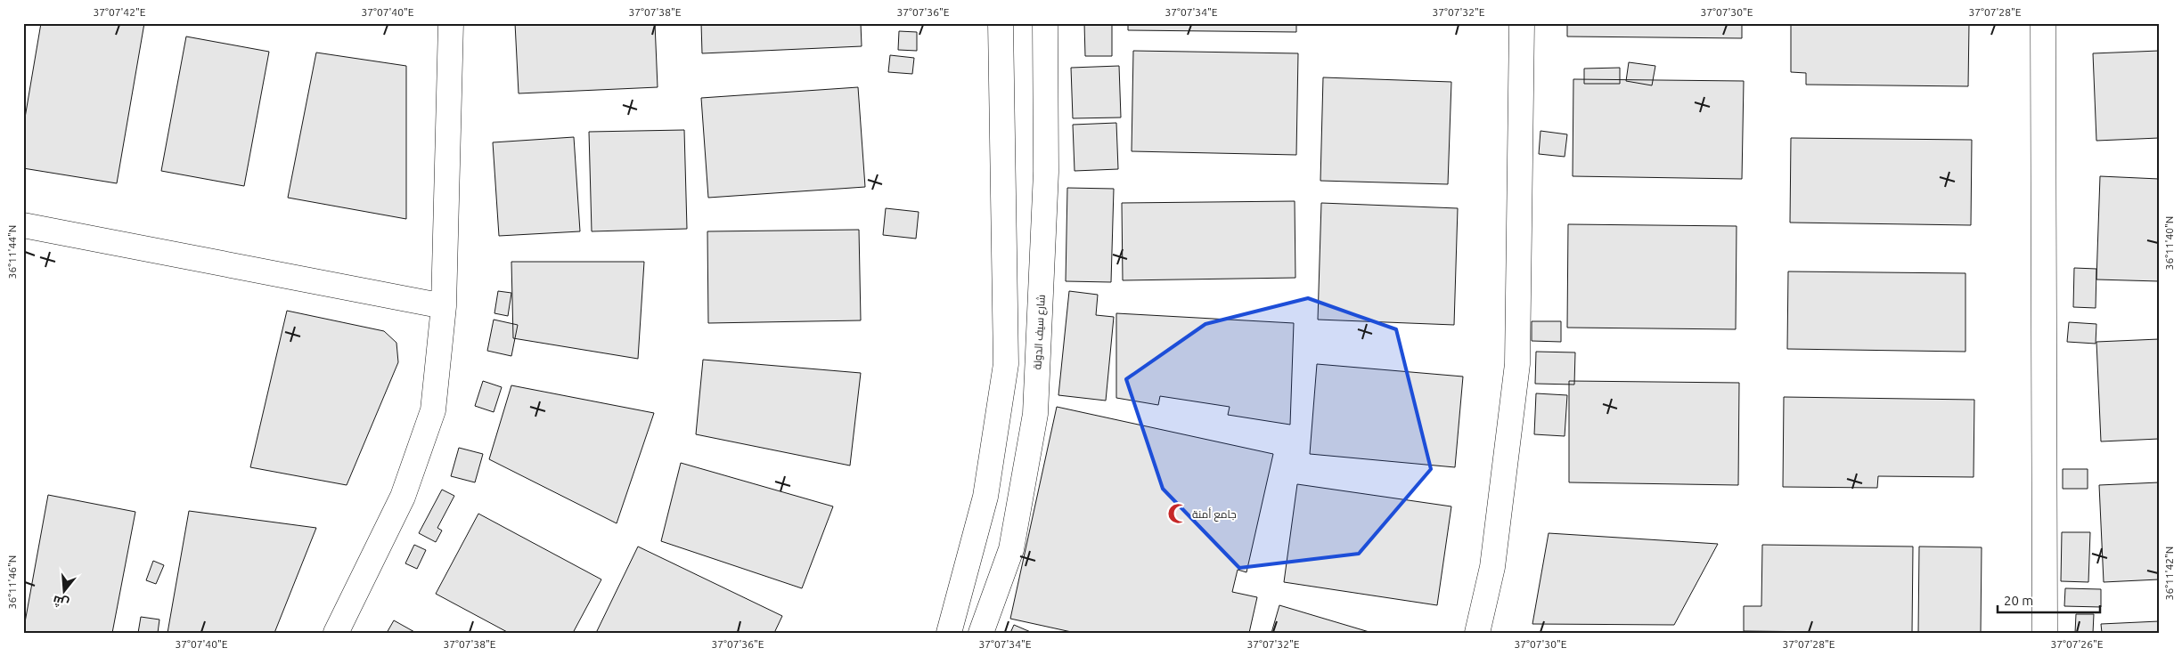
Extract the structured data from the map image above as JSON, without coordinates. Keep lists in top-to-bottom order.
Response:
{
  "streets": {
    "street": ["شارع سيف الدولة"]
  },
  "places": {
    "mosque": ["جامع أمنة"]
  },
  "scale_bar": "20 m",
  "north": "bottom",
  "coordinates": [
    "37°07'42\"E",
    "37°07'40\"E",
    "37°07'38\"E",
    "37°07'36\"E",
    "37°07'34\"E",
    "37°07'32\"E",
    "37°07'30\"E",
    "37°07'28\"E",
    "36°11'40\"N",
    "36°11'44\"N",
    "36°11'42\"N",
    "36°11'46\"N",
    "37°07'26\"E"
  ]
}
